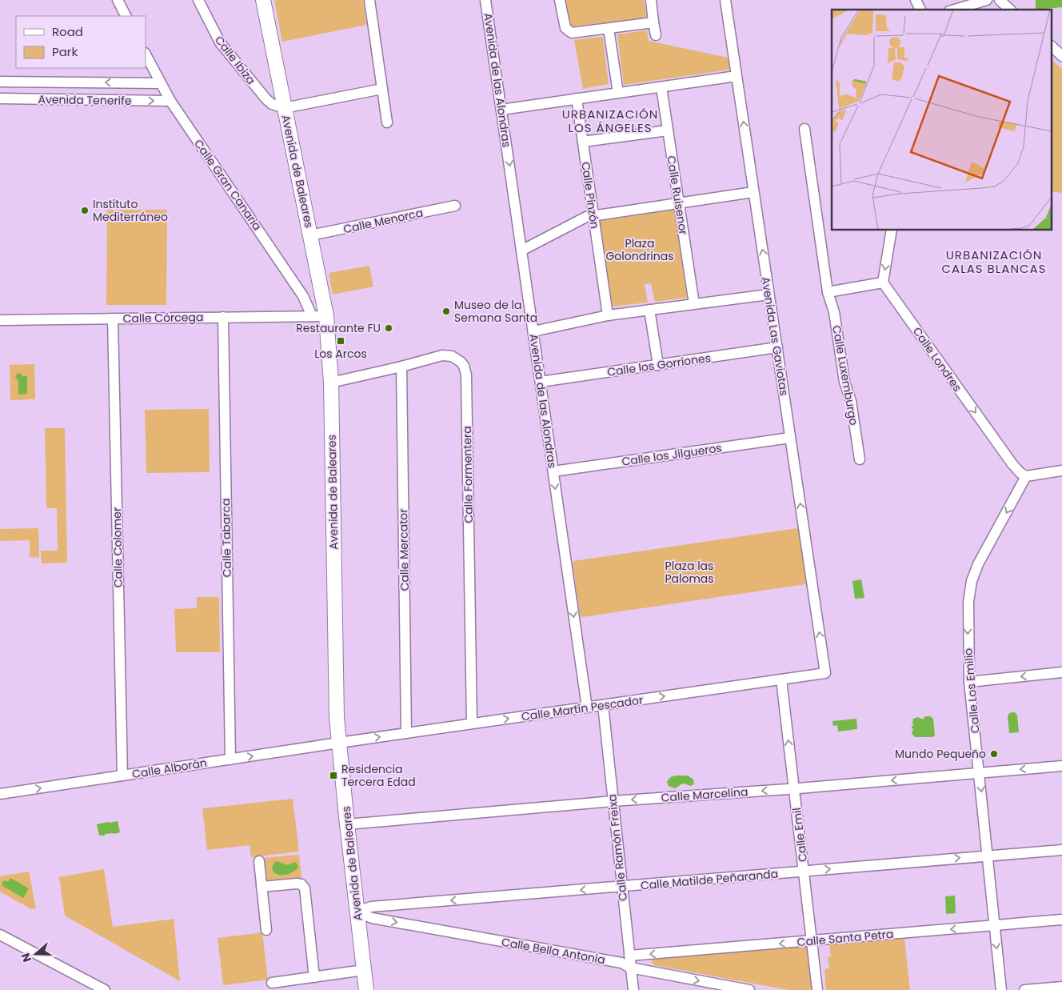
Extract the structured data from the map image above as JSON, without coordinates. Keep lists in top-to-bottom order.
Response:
{
  "streets": {
    "main road": ["Avenida de Baleares"],
    "street": [
      "Calle Ibiza",
      "Avenida de las Alondras",
      "Avenida Tenerife",
      "Calle Gran Canaria",
      "Calle Pinzón",
      "Calle Ruisenor",
      "Calle Menorca",
      "Calle Córcega",
      "Avenida Las Gaviotas",
      "Calle Londres",
      "Calle los Gorriones",
      "Calle Luxemburgo",
      "Calle los Jilgueros",
      "Calle Formentera",
      "Calle Tabarca",
      "Calle Colomer",
      "Calle Mercator",
      "Calle Los Emilio",
      "Calle Martín Pescador",
      "Calle Alborán",
      "Calle Marcelina",
      "Calle Emil",
      "Calle Ramón Freixa",
      "Calle Matilde Peñaranda",
      "Calle Santa Petra",
      "Calle Bella Antonia"
    ]
  },
  "crossings": [
    ["Calle Ibiza", "Avenida de Baleares"],
    ["Avenida de las Alondras", "Calle los Gorriones"],
    ["Avenida de las Alondras", "Calle los Jilgueros"],
    ["Avenida de las Alondras", "Calle Martín Pescador"],
    ["Avenida Tenerife", "Calle Gran Canaria"],
    ["Avenida de Baleares", "Calle Menorca"],
    ["Avenida de Baleares", "Calle Córcega"],
    ["Avenida de Baleares", "Calle Formentera"],
    ["Avenida de Baleares", "Calle Martín Pescador"],
    ["Avenida de Baleares", "Calle Alborán"],
    ["Avenida de Baleares", "Calle Marcelina"],
    ["Avenida de Baleares", "Calle Matilde Peñaranda"],
    ["Avenida de Baleares", "Calle Bella Antonia"],
    ["Calle Gran Canaria", "Calle Córcega"],
    ["Calle Córcega", "Calle Tabarca"],
    ["Calle Córcega", "Calle Colomer"],
    ["Avenida Las Gaviotas", "Calle los Gorriones"],
    ["Avenida Las Gaviotas", "Calle los Jilgueros"],
    ["Avenida Las Gaviotas", "Calle Martín Pescador"],
    ["Calle Londres", "Calle Los Emilio"],
    ["Calle Formentera", "Calle Mercator"],
    ["Calle Formentera", "Calle Martín Pescador"],
    ["Calle Tabarca", "Calle Alborán"],
    ["Calle Colomer", "Calle Alborán"],
    ["Calle Mercator", "Calle Martín Pescador"],
    ["Calle Los Emilio", "Calle Marcelina"],
    ["Calle Los Emilio", "Calle Matilde Peñaranda"],
    ["Calle Los Emilio", "Calle Santa Petra"],
    ["Calle Martín Pescador", "Calle Alborán"],
    ["Calle Martín Pescador", "Calle Emil"],
    ["Calle Martín Pescador", "Calle Ramón Freixa"],
    ["Calle Marcelina", "Calle Emil"],
    ["Calle Marcelina", "Calle Ramón Freixa"],
    ["Calle Emil", "Calle Matilde Peñaranda"],
    ["Calle Emil", "Calle Santa Petra"],
    ["Calle Ramón Freixa", "Calle Matilde Peñaranda"],
    ["Calle Ramón Freixa", "Calle Santa Petra"],
    ["Calle Ramón Freixa", "Calle Bella Antonia"],
    ["Calle Matilde Peñaranda", "Calle Bella Antonia"]
  ],
  "one_way": [
    "Avenida de las Alondras",
    "Avenida Las Gaviotas",
    "Calle Londres",
    "Calle Los Emilio",
    "Calle Martín Pescador",
    "Calle Alborán",
    "Calle Marcelina",
    "Calle Emil",
    "Calle Santa Petra",
    "Calle Bella Antonia"
  ],
  "districts": ["URBANIZACIÓN LOS ÁNGELES", "URBANIZACIÓN CALAS BLANCAS"],
  "parks": ["Plaza Golondrinas", "Plaza las Palomas"],
  "places": {
    "other": [
      "Instituto Mediterráneo",
      "Museo de la Semana Santa",
      "Restaurante FU",
      "Mundo Pequeño"
    ],
    "transit": ["Los Arcos", "Residencia Tercera Edad"]
  },
  "legend": ["Road", "Park"],
  "north": "left"
}
